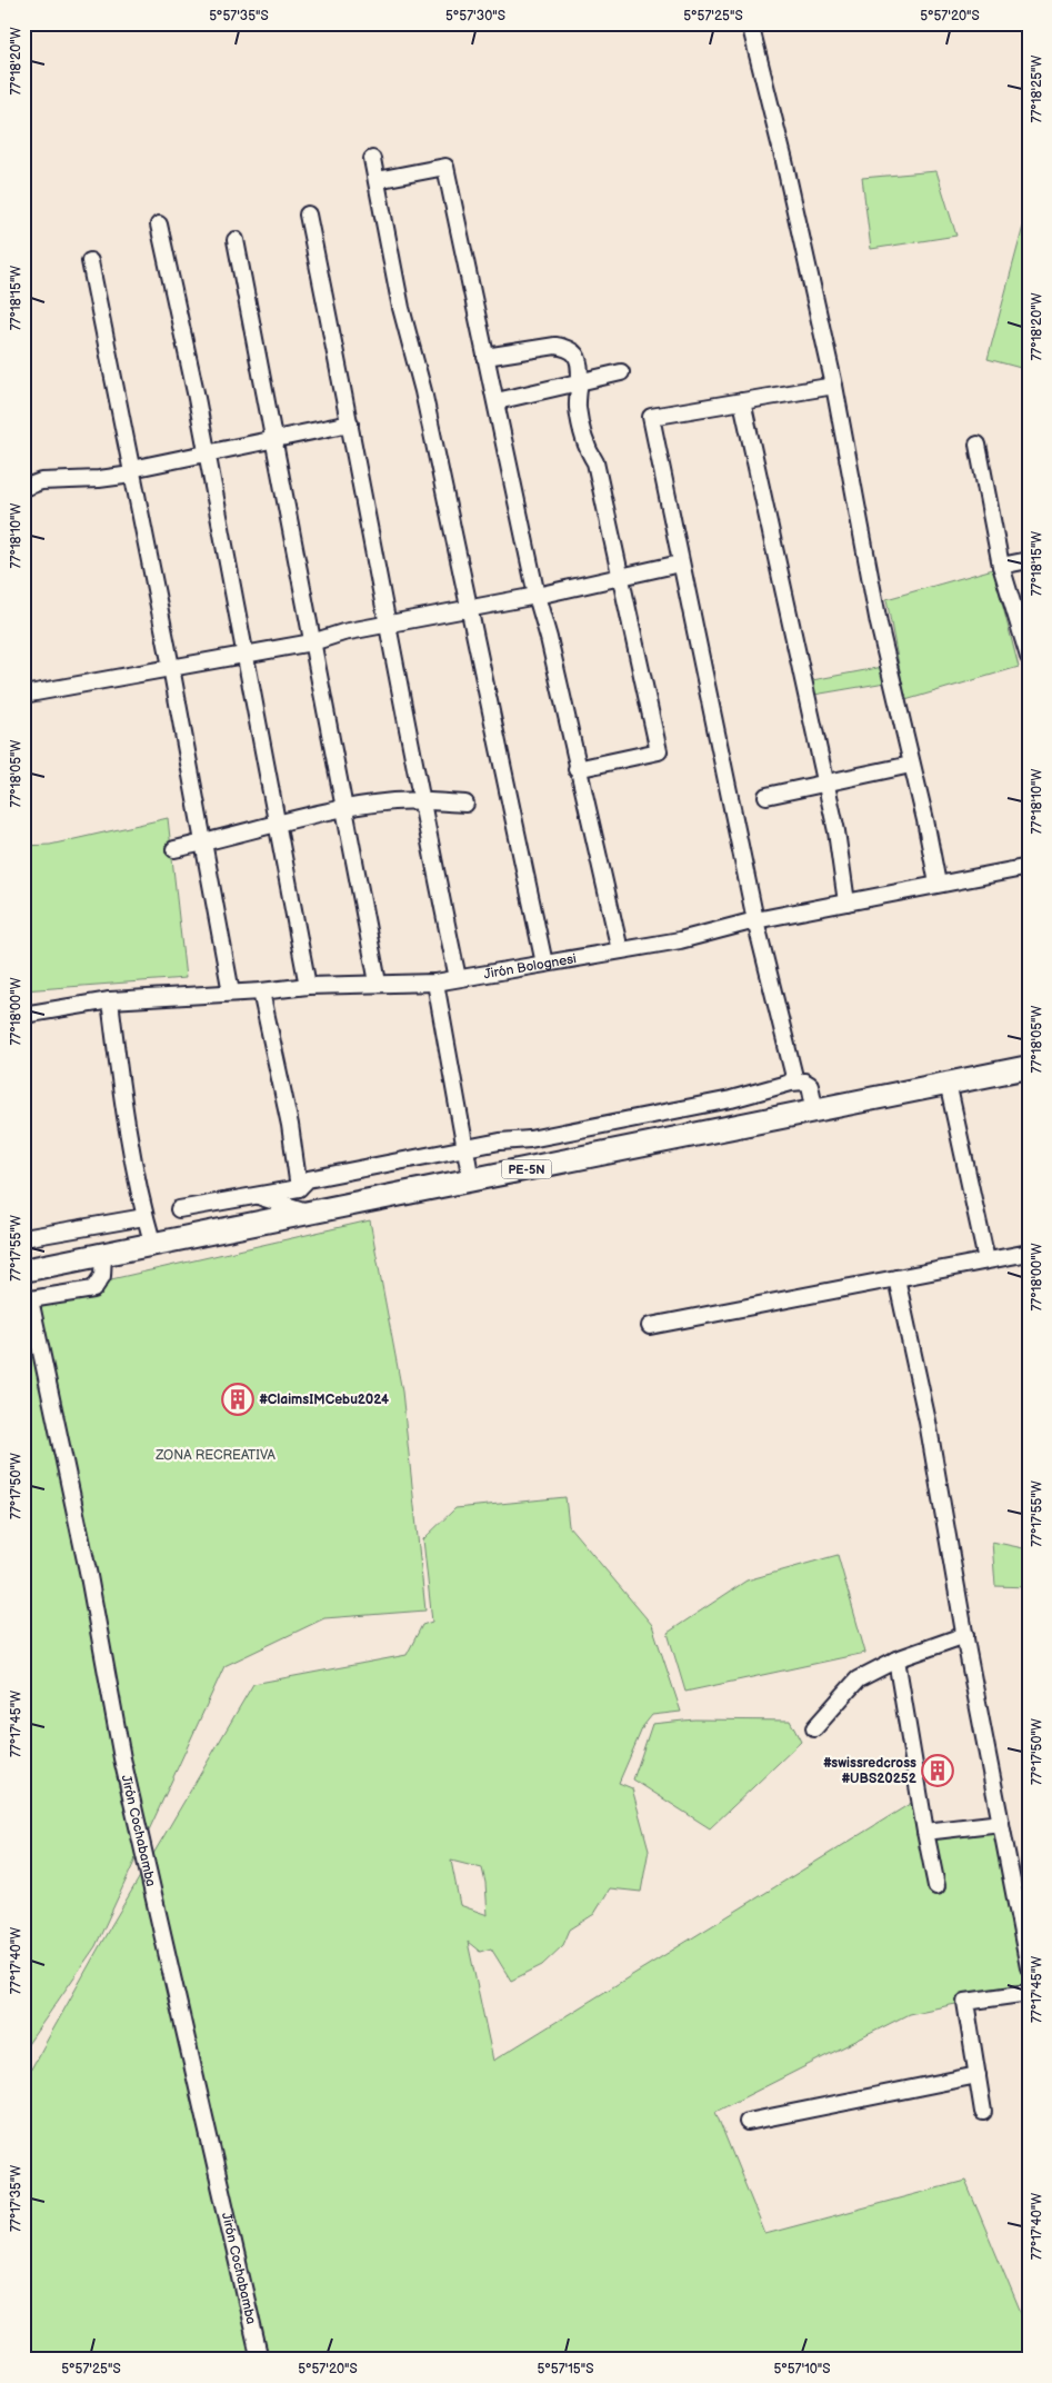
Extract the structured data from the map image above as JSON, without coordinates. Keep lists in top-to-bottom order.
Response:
{
  "streets": {
    "highway": ["PE-5N"],
    "street": ["Jirón Bolognesi", "Jirón Cochabamba"]
  },
  "parks": ["ZONA RECREATIVA"],
  "places": {
    "building": ["#ClaimsIMCebu2024", "#swissredcross #UBS20252"]
  },
  "coordinates": [
    "5°57'35\"S",
    "5°57'30\"S",
    "5°57'25\"S",
    "5°57'20\"S",
    "77°18'20\"W",
    "77°18'25\"W",
    "77°18'15\"W",
    "77°18'10\"W",
    "77°18'05\"W",
    "77°18'00\"W",
    "77°17'55\"W",
    "77°17'50\"W",
    "77°17'45\"W",
    "77°17'40\"W",
    "77°17'35\"W",
    "5°57'15\"S",
    "5°57'10\"S"
  ]
}
